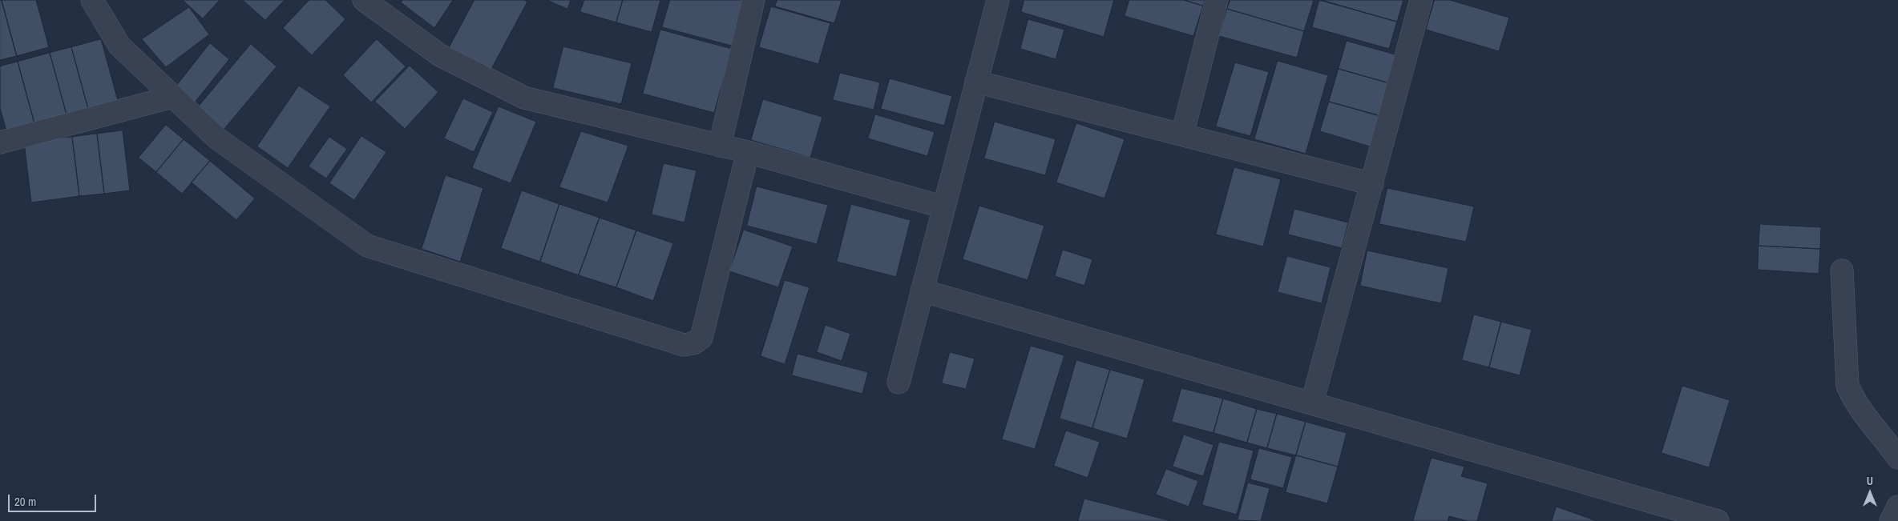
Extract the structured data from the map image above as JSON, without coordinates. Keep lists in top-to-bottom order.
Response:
{
  "scale_bar": "20 m",
  "north": "top"
}
